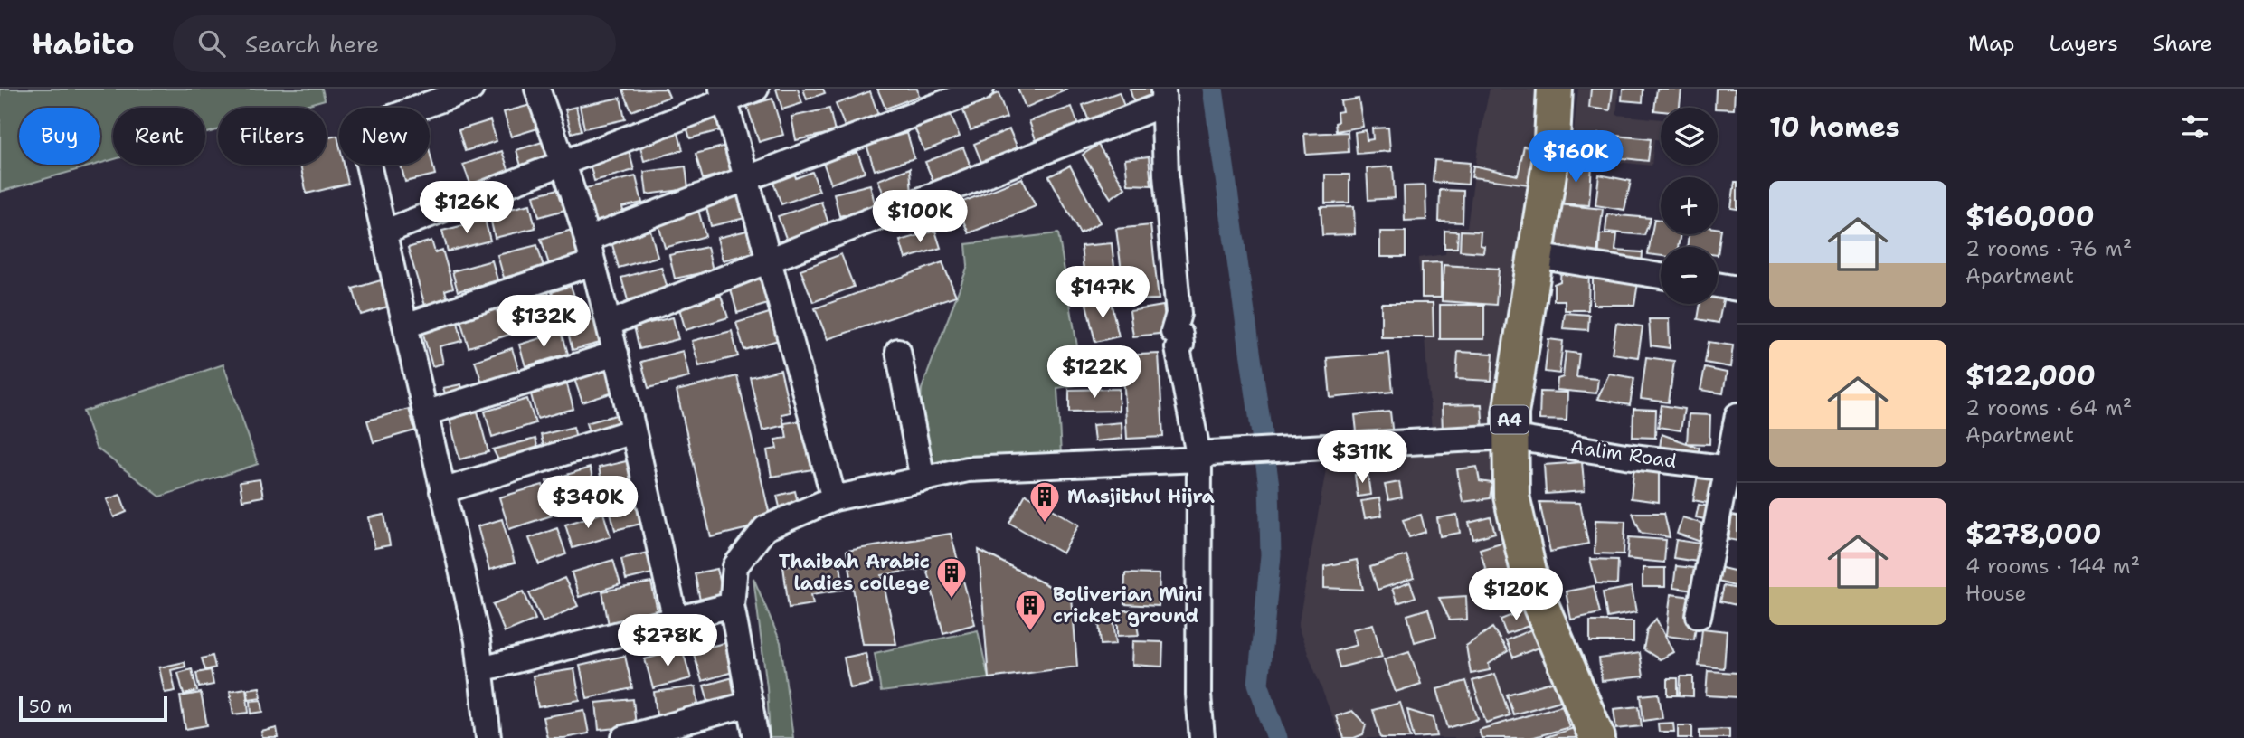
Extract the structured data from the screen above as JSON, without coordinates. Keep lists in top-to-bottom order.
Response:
{
  "streets": {
    "highway": ["A4"],
    "street": ["Aalim Road"]
  },
  "crossings": [
    ["A4", "Aalim Road"]
  ],
  "places": {
    "building": ["Masjithul Hijra", "Thaibah Arabic ladies college", "Boliverian Mini cricket ground"]
  },
  "scale_bar": "50 m",
  "page": {
    "header": "Habito",
    "search": "Search here",
    "nav": ["Map", "Layers", "Share"],
    "heading": "10 homes",
    "map_buttons": ["+", "−"],
    "chip": [
      "Buy",
      "Rent",
      "Filters",
      "New"
    ],
    "price": [
      "$160K",
      "$126K",
      "$100K",
      "$147K",
      "$132K",
      "$122K",
      "$311K",
      "$340K",
      "$120K",
      "$278K"
    ],
    "list": [
      {
        "name": "$160,000",
        "note": "2 rooms · 76 m² · Apartment"
      },
      {
        "name": "$122,000",
        "note": "2 rooms · 64 m² · Apartment"
      },
      {
        "name": "$278,000",
        "note": "4 rooms · 144 m² · House"
      }
    ],
    "scale": "50 m"
  }
}
